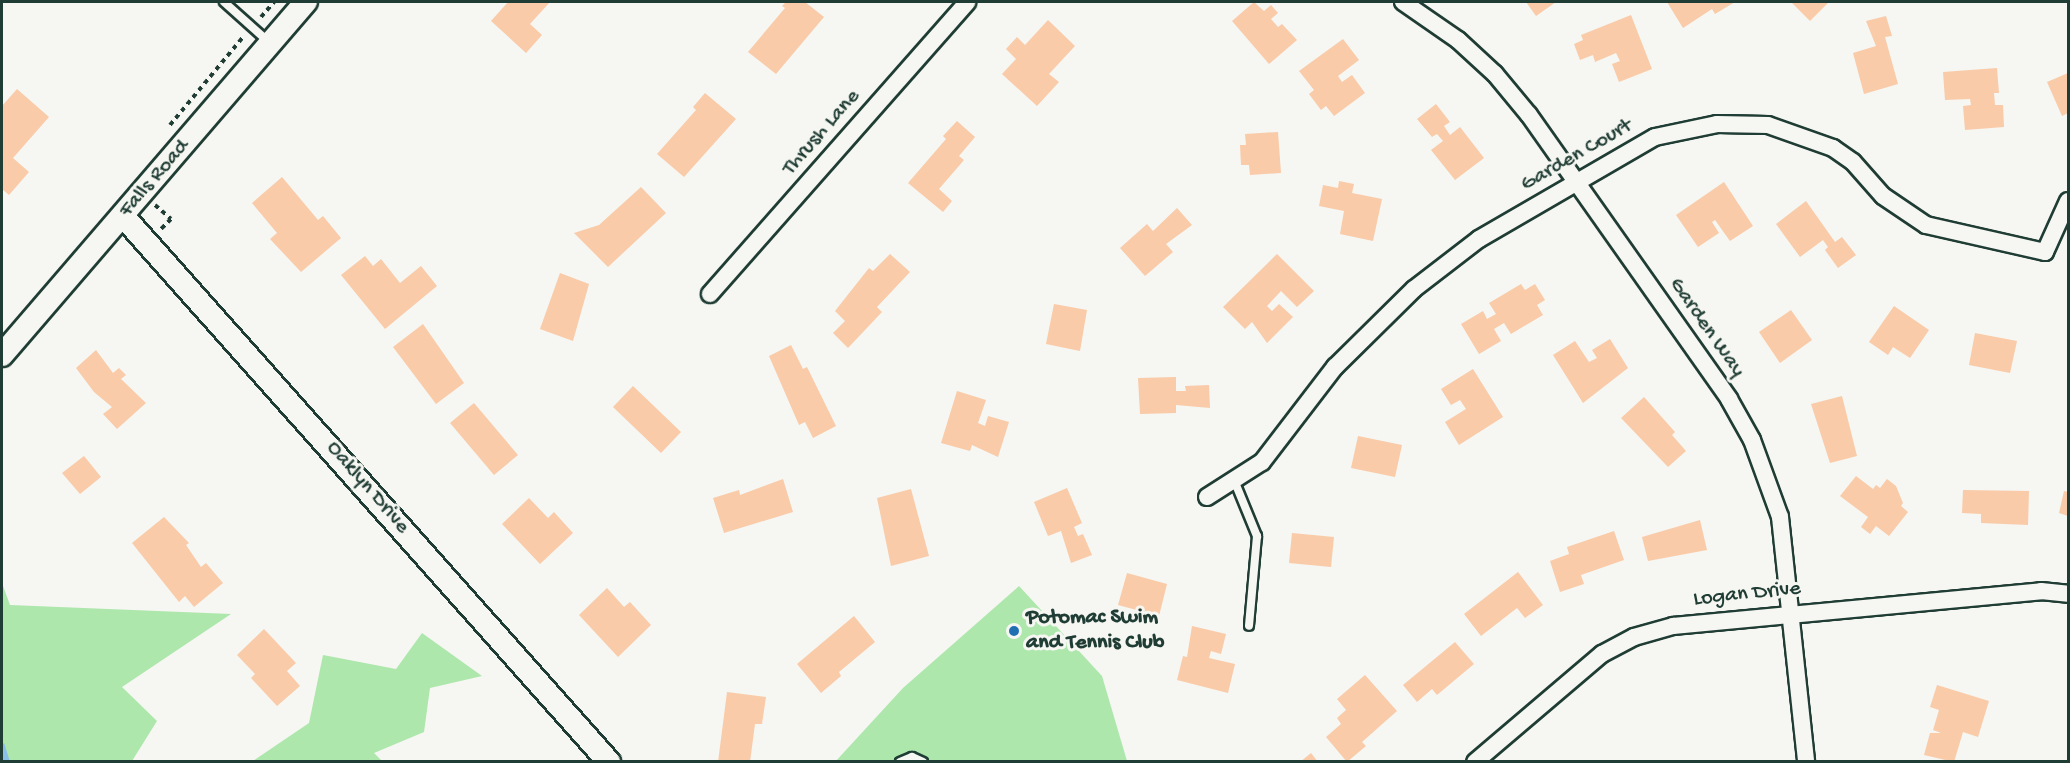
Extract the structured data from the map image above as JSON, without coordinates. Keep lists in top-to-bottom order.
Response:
{
  "streets": {
    "street": [
      "Thrush Lane",
      "Garden Court",
      "Falls Road",
      "Garden Way",
      "Oaklyn Drive",
      "Logan Drive"
    ]
  },
  "crossings": [
    ["Garden Court", "Garden Way"],
    ["Falls Road", "Oaklyn Drive"],
    ["Garden Way", "Logan Drive"]
  ],
  "places": ["Potomac Swim and Tennis Club"]
}
